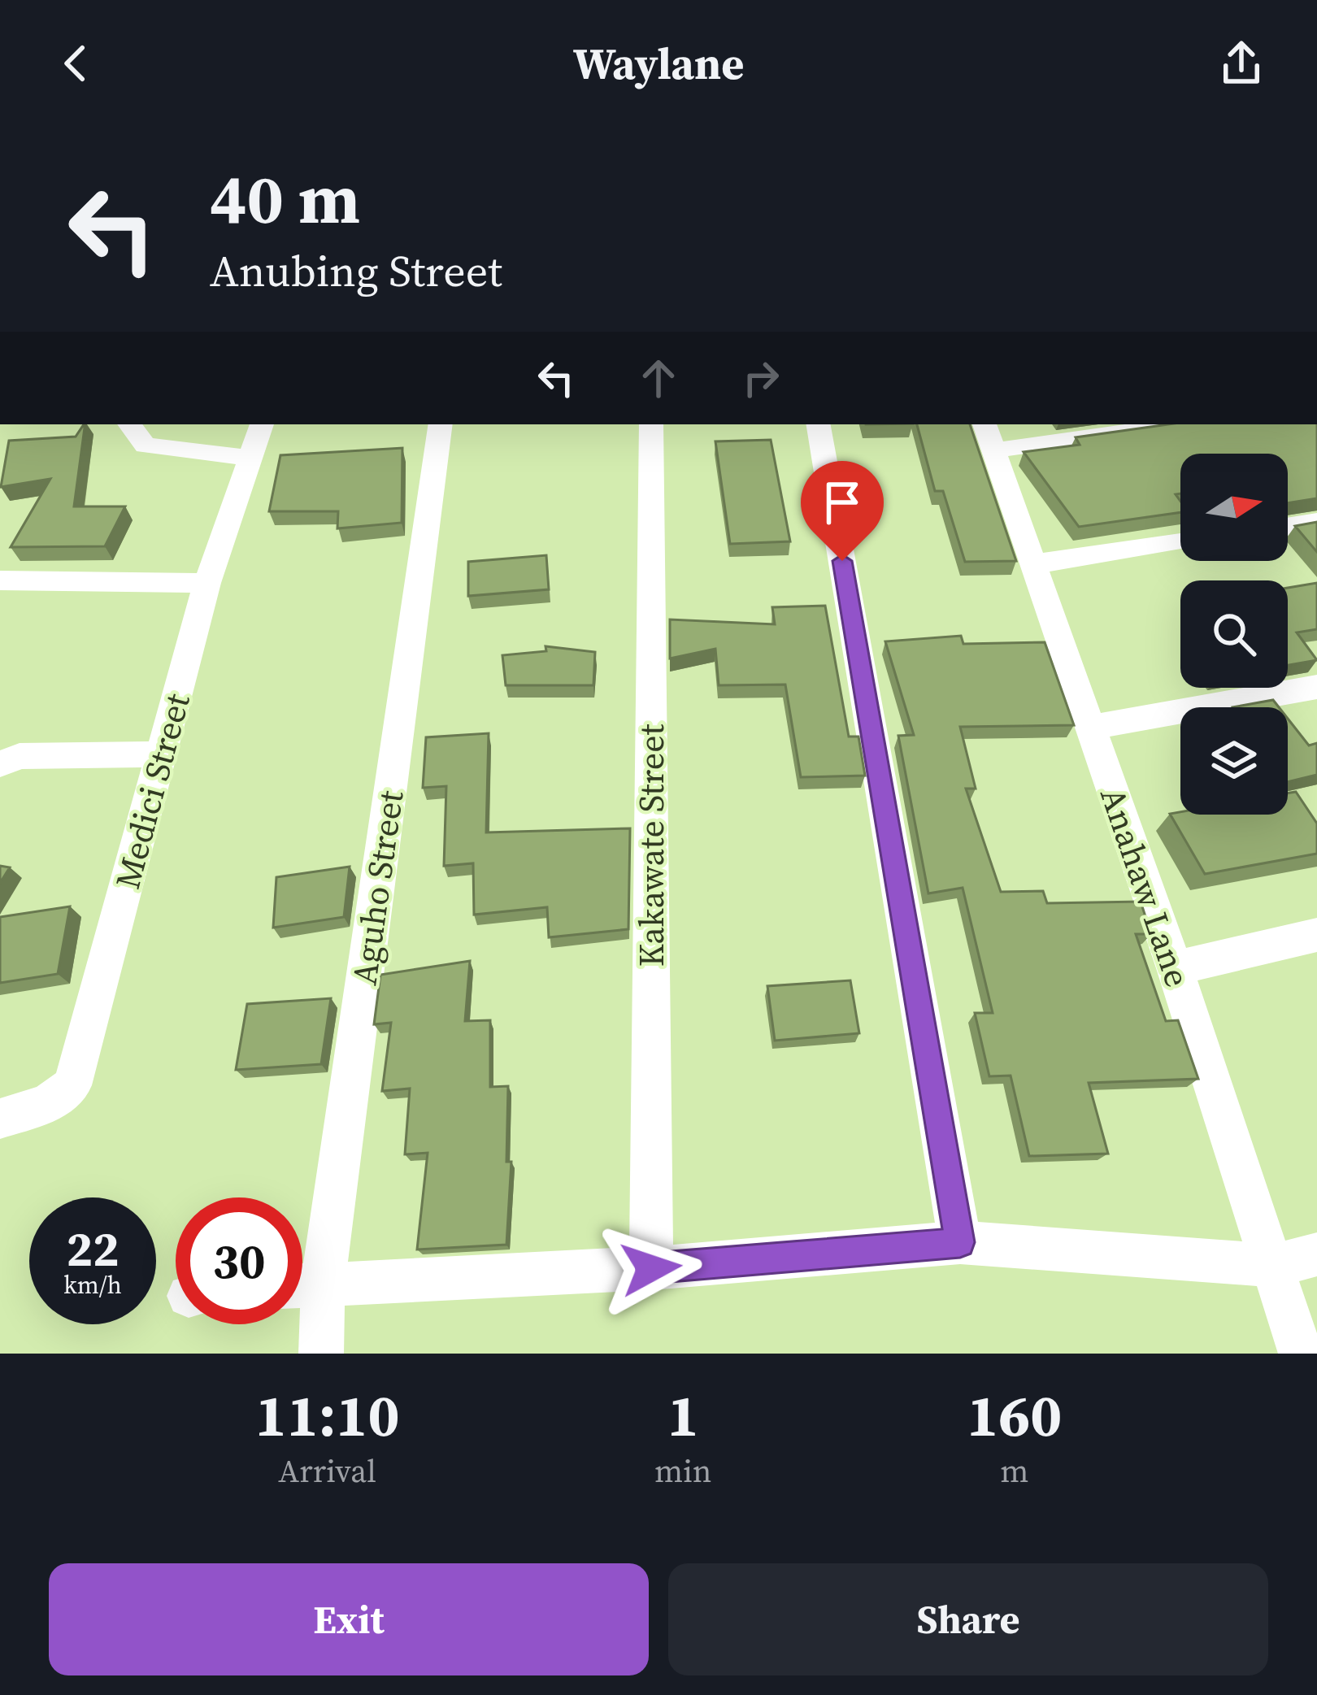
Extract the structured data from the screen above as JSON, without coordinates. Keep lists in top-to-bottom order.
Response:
{
  "streets": {
    "street": [
      "Medici Street",
      "Kakawate Street",
      "Anahaw Lane",
      "Aguho Street"
    ]
  },
  "north": "right",
  "page": {
    "header": "Waylane",
    "turn": ["40 m", "Anubing Street"],
    "speed": "22 km/h",
    "limit": "30",
    "eta": [
      "11:10",
      "Arrival",
      "1",
      "min",
      "160",
      "m"
    ],
    "buttons": ["Exit", "Share"]
  }
}
